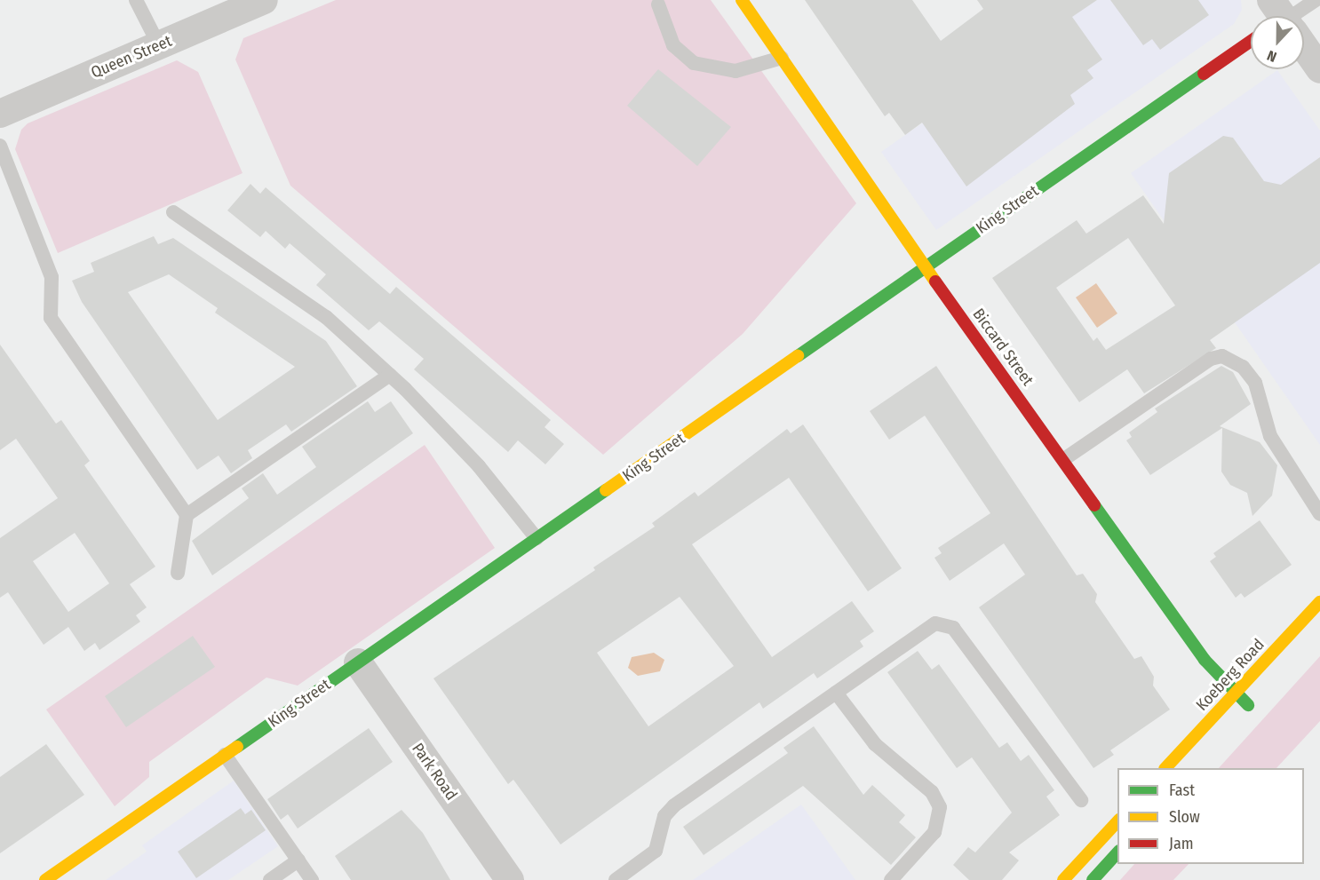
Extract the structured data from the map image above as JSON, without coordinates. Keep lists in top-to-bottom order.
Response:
{
  "streets": {
    "street": [
      "Queen Street",
      "King Street",
      "Biccard Street",
      "Koeberg Road",
      "Park Road"
    ]
  },
  "crossings": [
    ["King Street", "Biccard Street"],
    ["King Street", "Park Road"],
    ["Biccard Street", "Koeberg Road"]
  ],
  "legend": ["Fast", "Slow", "Jam"],
  "north": "bottom"
}
